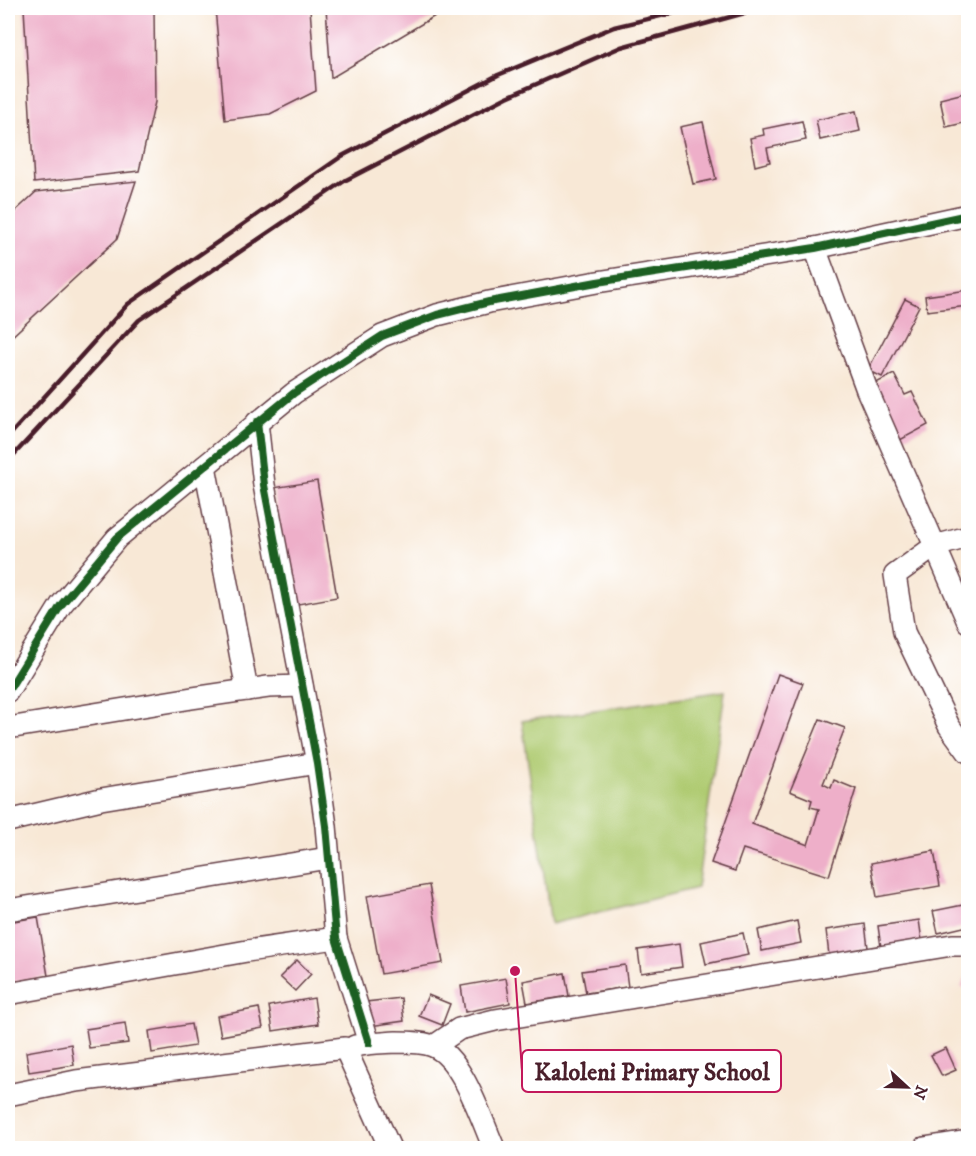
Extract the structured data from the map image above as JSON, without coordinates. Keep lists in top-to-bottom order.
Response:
{
  "places": ["Kaloleni Primary School"],
  "north": "right"
}
